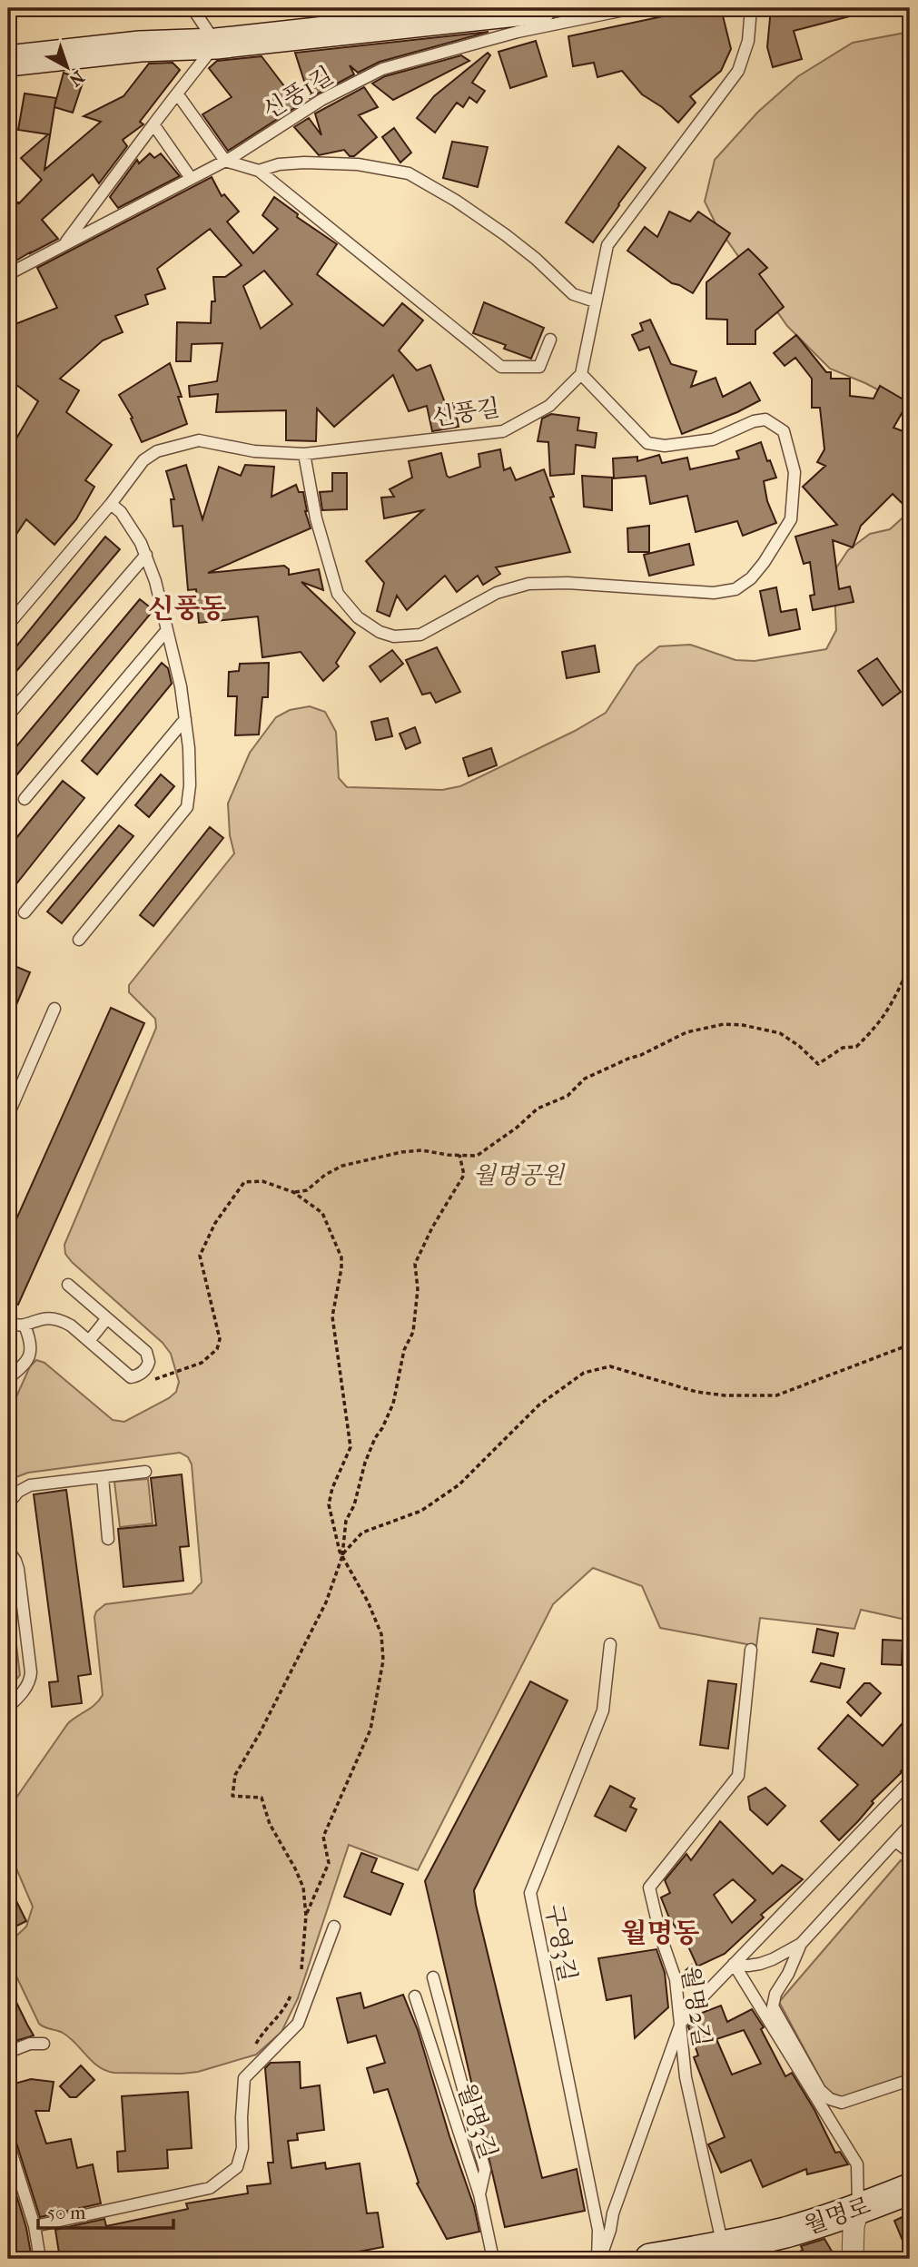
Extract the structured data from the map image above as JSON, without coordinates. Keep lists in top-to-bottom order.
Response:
{
  "streets": {
    "street": ["월명로"],
    "lane": [
      "신풍1길",
      "신풍길",
      "구영3길",
      "월명2길",
      "월명3길"
    ]
  },
  "crossings": [
    ["월명2길", "월명로"]
  ],
  "districts": ["신풍동", "월명동"],
  "parks": ["월명공원"],
  "scale_bar": "50 m",
  "north": "bottom right"
}
